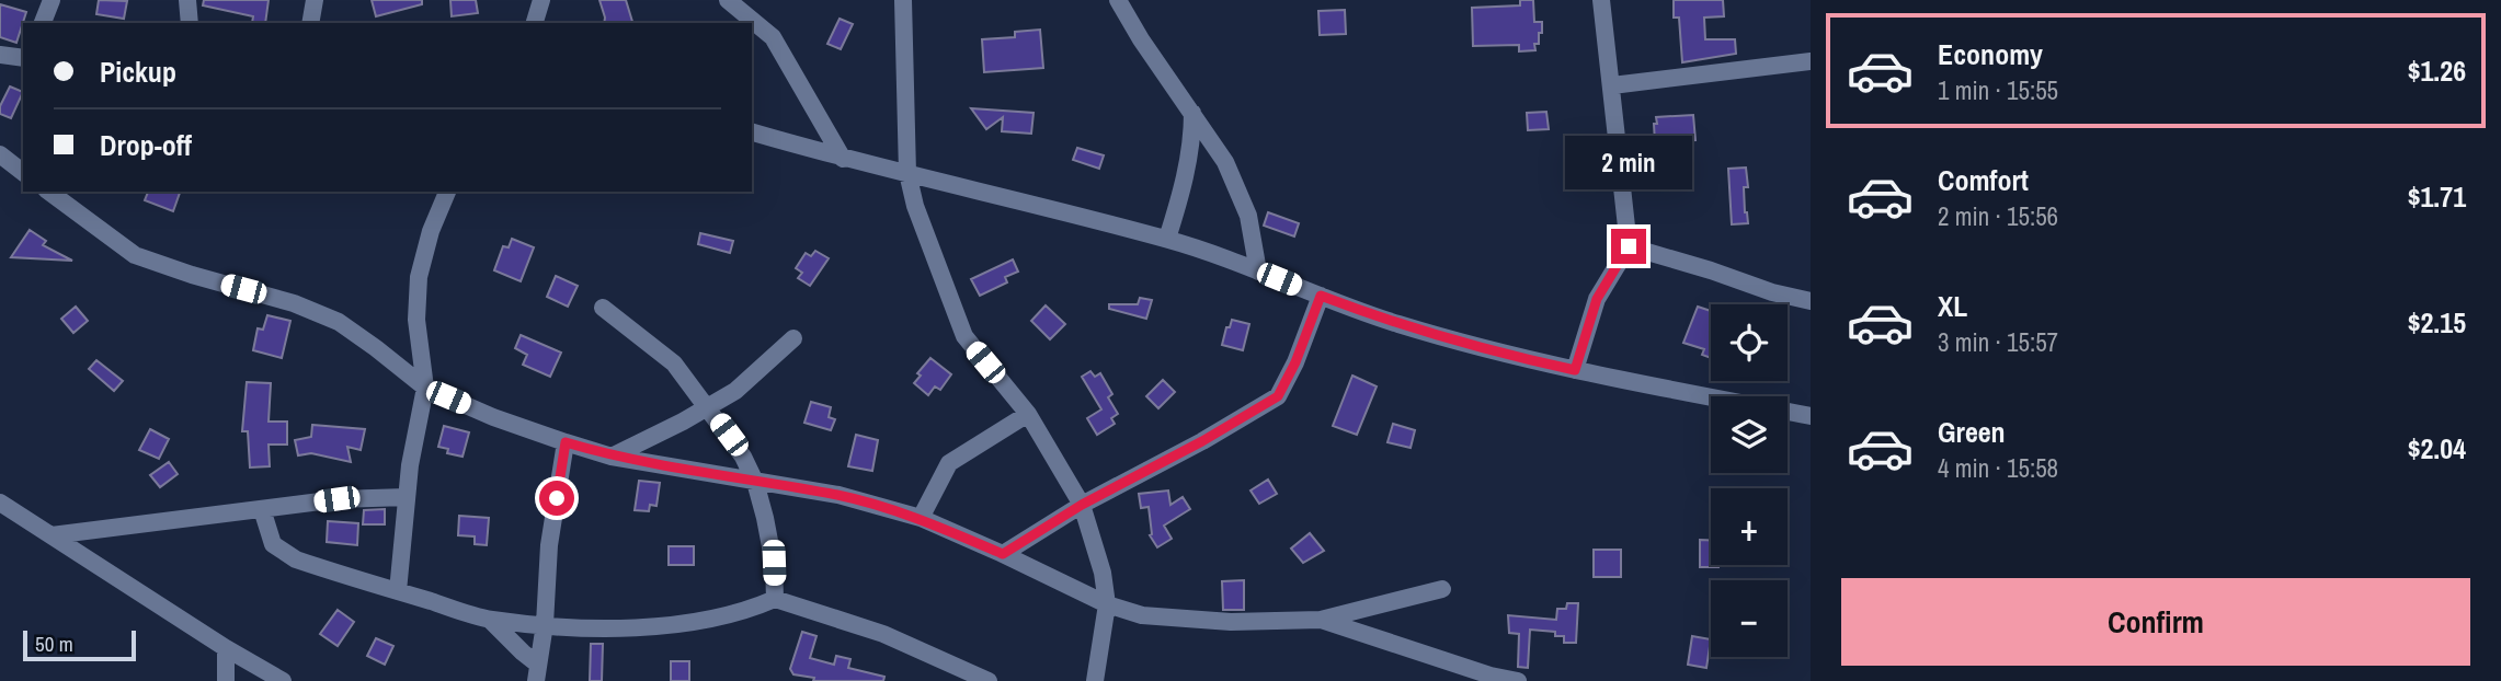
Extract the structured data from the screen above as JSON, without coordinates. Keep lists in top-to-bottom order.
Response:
{
  "scale_bar": "50 m",
  "page": {
    "list": [
      {
        "name": "Economy",
        "note": "1 min · 15:55",
        "value": "$1.26"
      },
      {
        "name": "Comfort",
        "note": "2 min · 15:56",
        "value": "$1.71"
      },
      {
        "name": "XL",
        "note": "3 min · 15:57",
        "value": "$2.15"
      },
      {
        "name": "Green",
        "note": "4 min · 15:58",
        "value": "$2.04"
      }
    ],
    "banner": ["Pickup", "Drop-off"],
    "bubble": "2 min",
    "map_buttons": ["+", "−"],
    "buttons": "Confirm",
    "scale": "50 m"
  }
}
